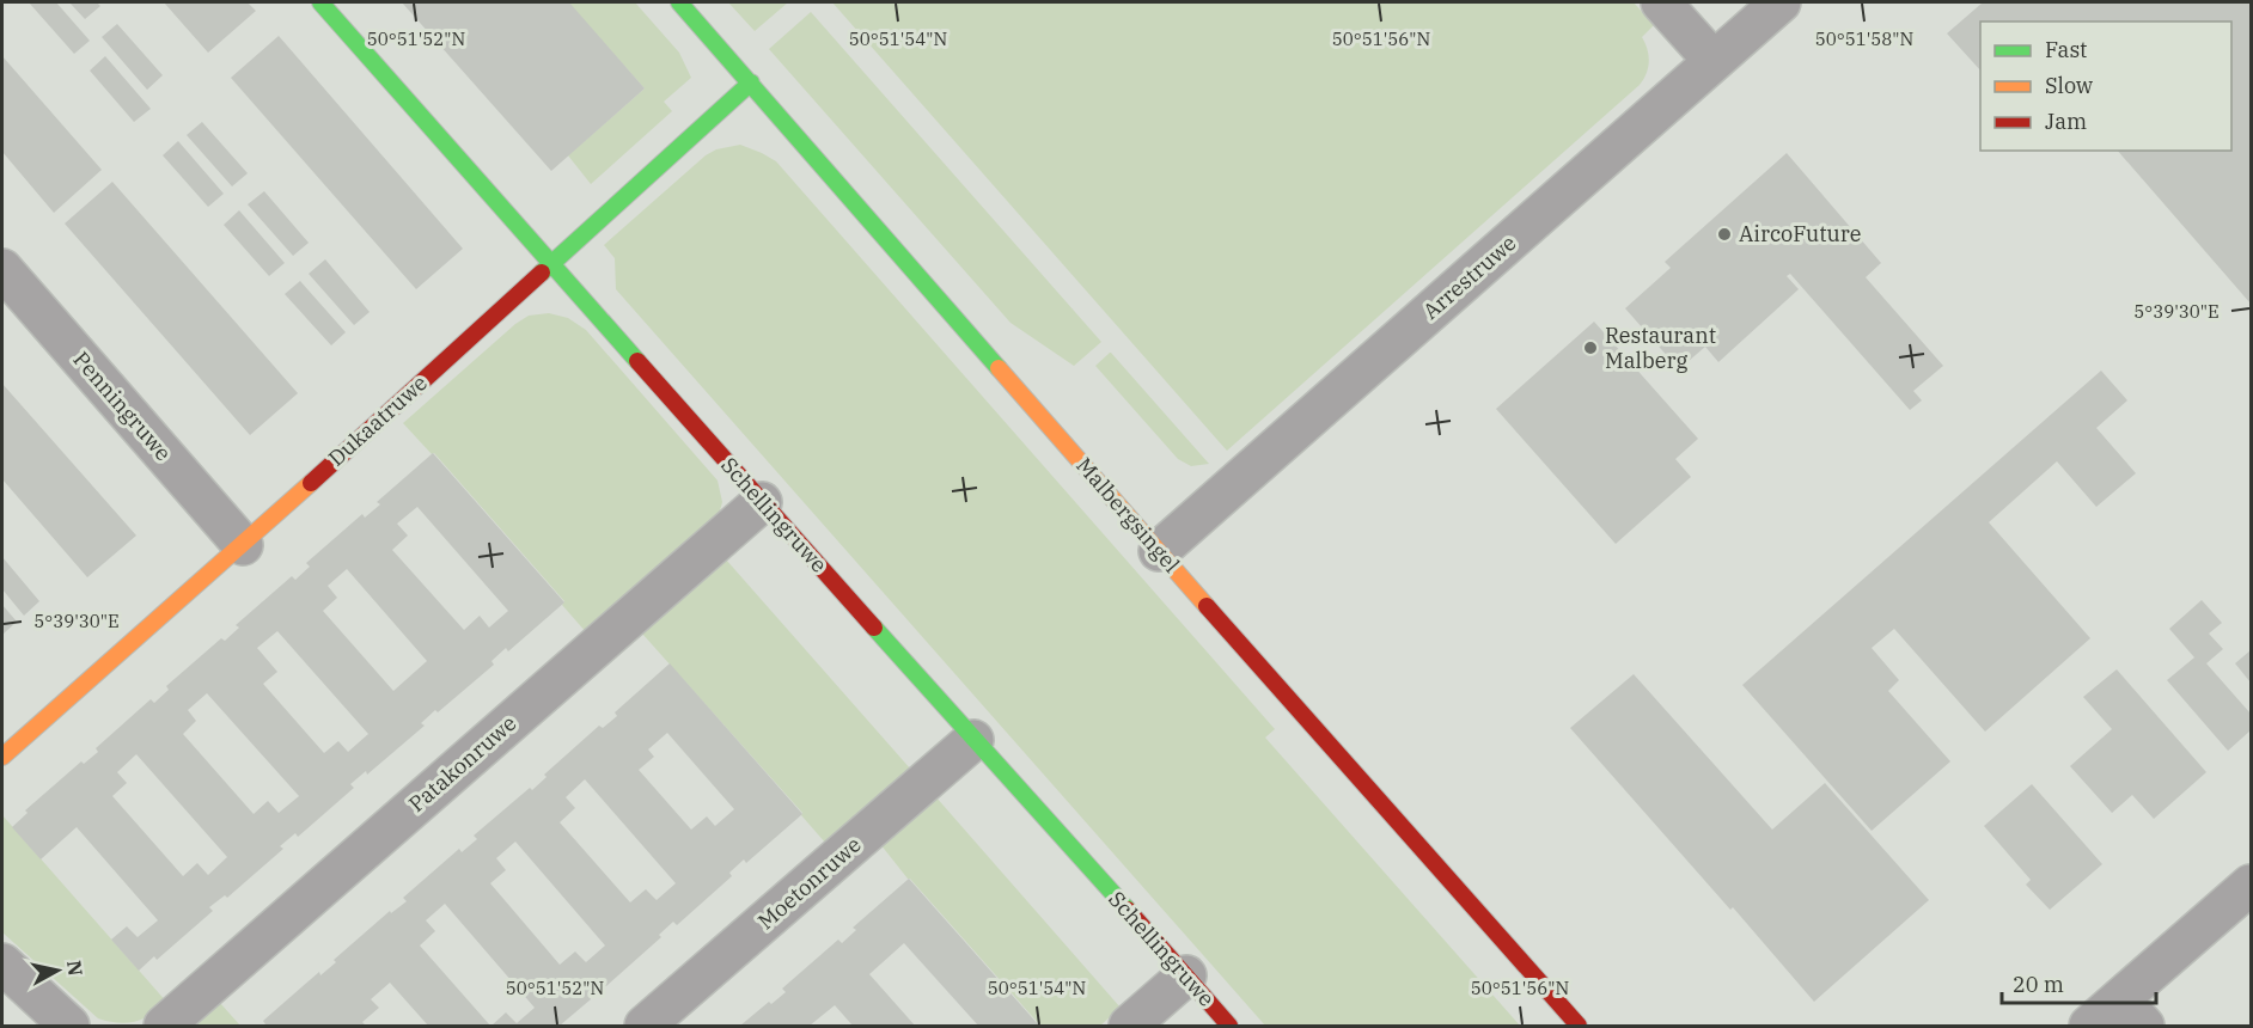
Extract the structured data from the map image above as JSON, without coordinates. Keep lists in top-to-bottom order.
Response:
{
  "streets": {
    "street": [
      "Arrestruwe",
      "Penningruwe",
      "Dukaatruwe",
      "Schellingruwe",
      "Malbergsingel",
      "Patakonruwe",
      "Moetonruwe"
    ]
  },
  "crossings": [
    ["Arrestruwe", "Malbergsingel"],
    ["Penningruwe", "Dukaatruwe"],
    ["Dukaatruwe", "Schellingruwe"],
    ["Dukaatruwe", "Malbergsingel"],
    ["Schellingruwe", "Patakonruwe"],
    ["Schellingruwe", "Moetonruwe"]
  ],
  "places": ["AircoFuture", "Restaurant Malberg"],
  "legend": ["Fast", "Slow", "Jam"],
  "scale_bar": "20 m",
  "north": "right",
  "coordinates": [
    "50°51'52\"N",
    "50°51'54\"N",
    "50°51'56\"N",
    "50°51'58\"N",
    "5°39'30\"E"
  ]
}
